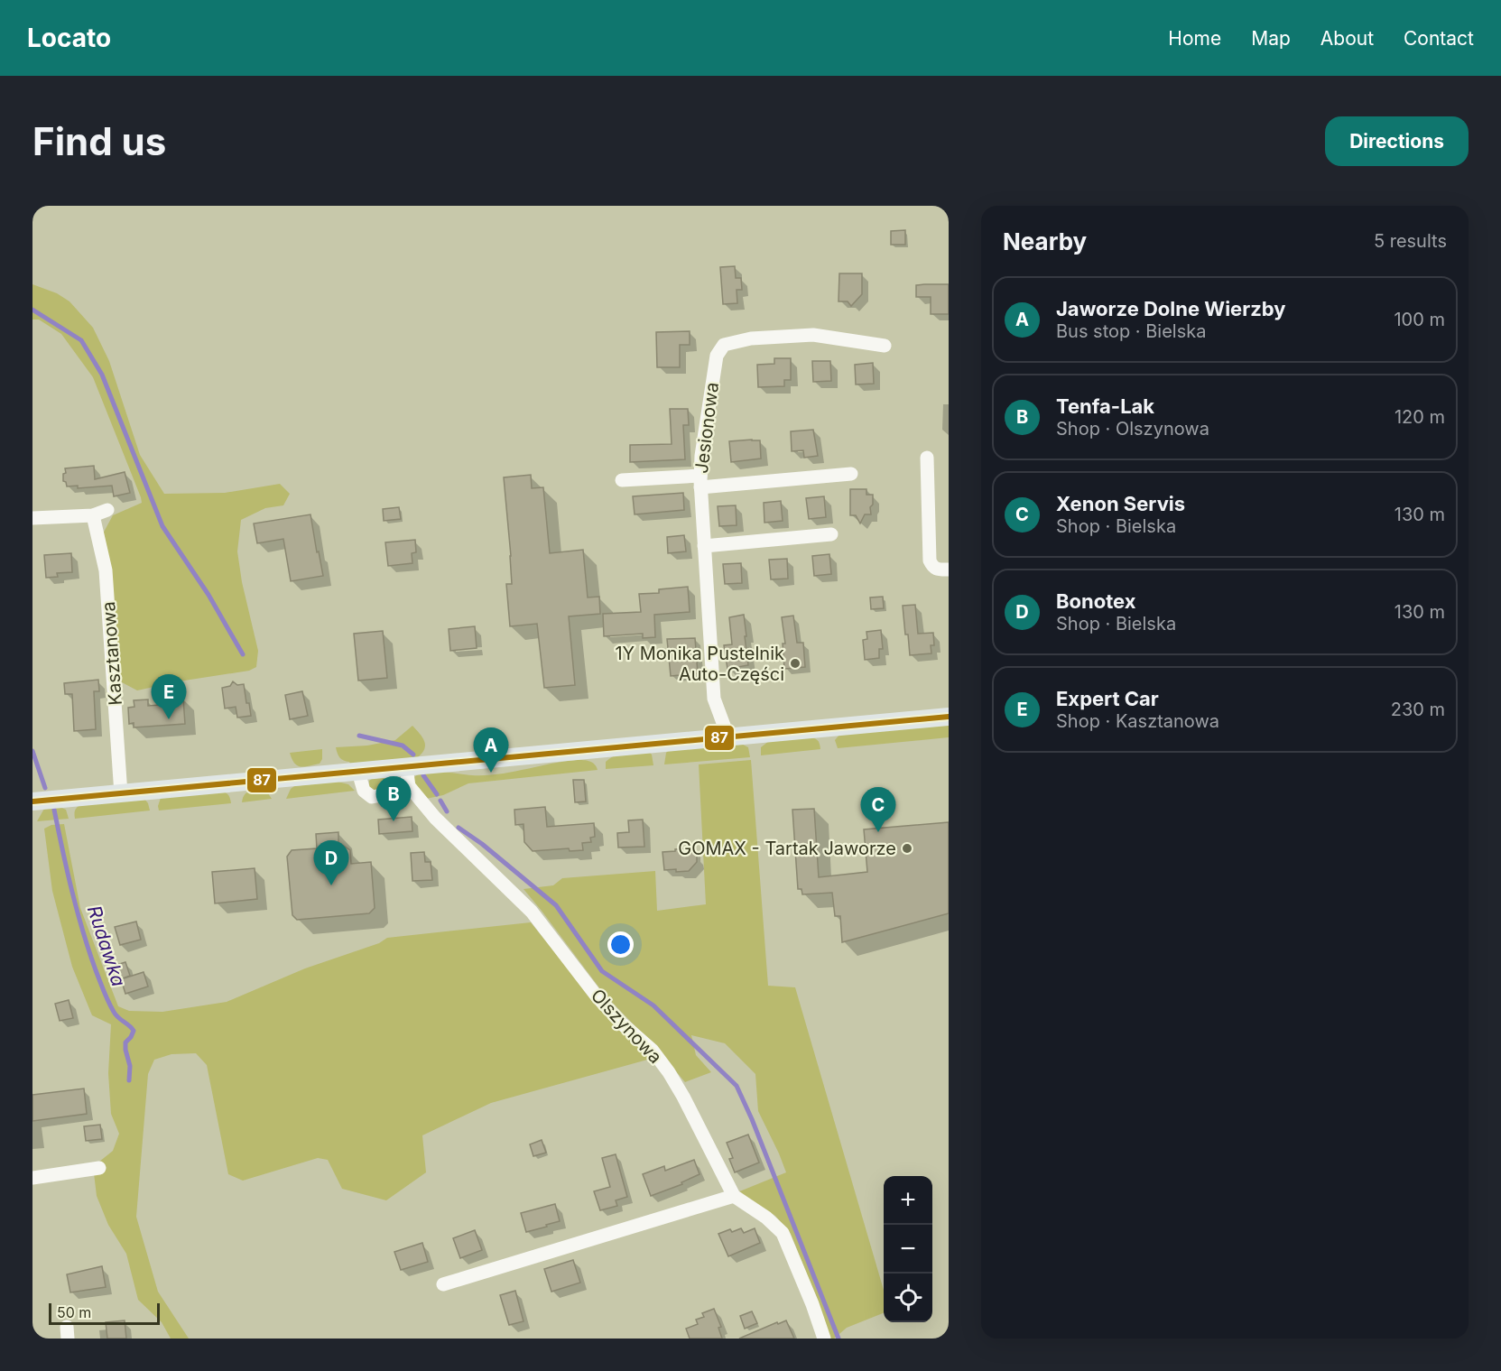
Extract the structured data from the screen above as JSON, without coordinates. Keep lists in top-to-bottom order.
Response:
{
  "streets": {
    "street": ["Jesionowa", "Kasztanowa", "Olszynowa"]
  },
  "water": ["Rudawka"],
  "places": ["1Y Monika Pustelnik Auto-Części", "GOMAX - Tartak Jaworze"],
  "lines": ["transit line 87"],
  "scale_bar": "50 m",
  "page": {
    "header": "Locato",
    "nav": [
      "Home",
      "Map",
      "About",
      "Contact"
    ],
    "buttons": "Directions",
    "title": "Find us",
    "heading": ["Nearby", "5 results"],
    "list": [
      {
        "mark": "A",
        "name": "Jaworze Dolne Wierzby",
        "note": "Bus stop · Bielska",
        "value": "100 m"
      },
      {
        "mark": "B",
        "name": "Tenfa-Lak",
        "note": "Shop · Olszynowa",
        "value": "120 m"
      },
      {
        "mark": "C",
        "name": "Xenon Servis",
        "note": "Shop · Bielska",
        "value": "130 m"
      },
      {
        "mark": "D",
        "name": "Bonotex",
        "note": "Shop · Bielska",
        "value": "130 m"
      },
      {
        "mark": "E",
        "name": "Expert Car",
        "note": "Shop · Kasztanowa",
        "value": "230 m"
      }
    ],
    "pins": [
      "E",
      "A",
      "B",
      "C",
      "D"
    ],
    "map_buttons": ["+", "−"],
    "scale": "50 m"
  }
}
